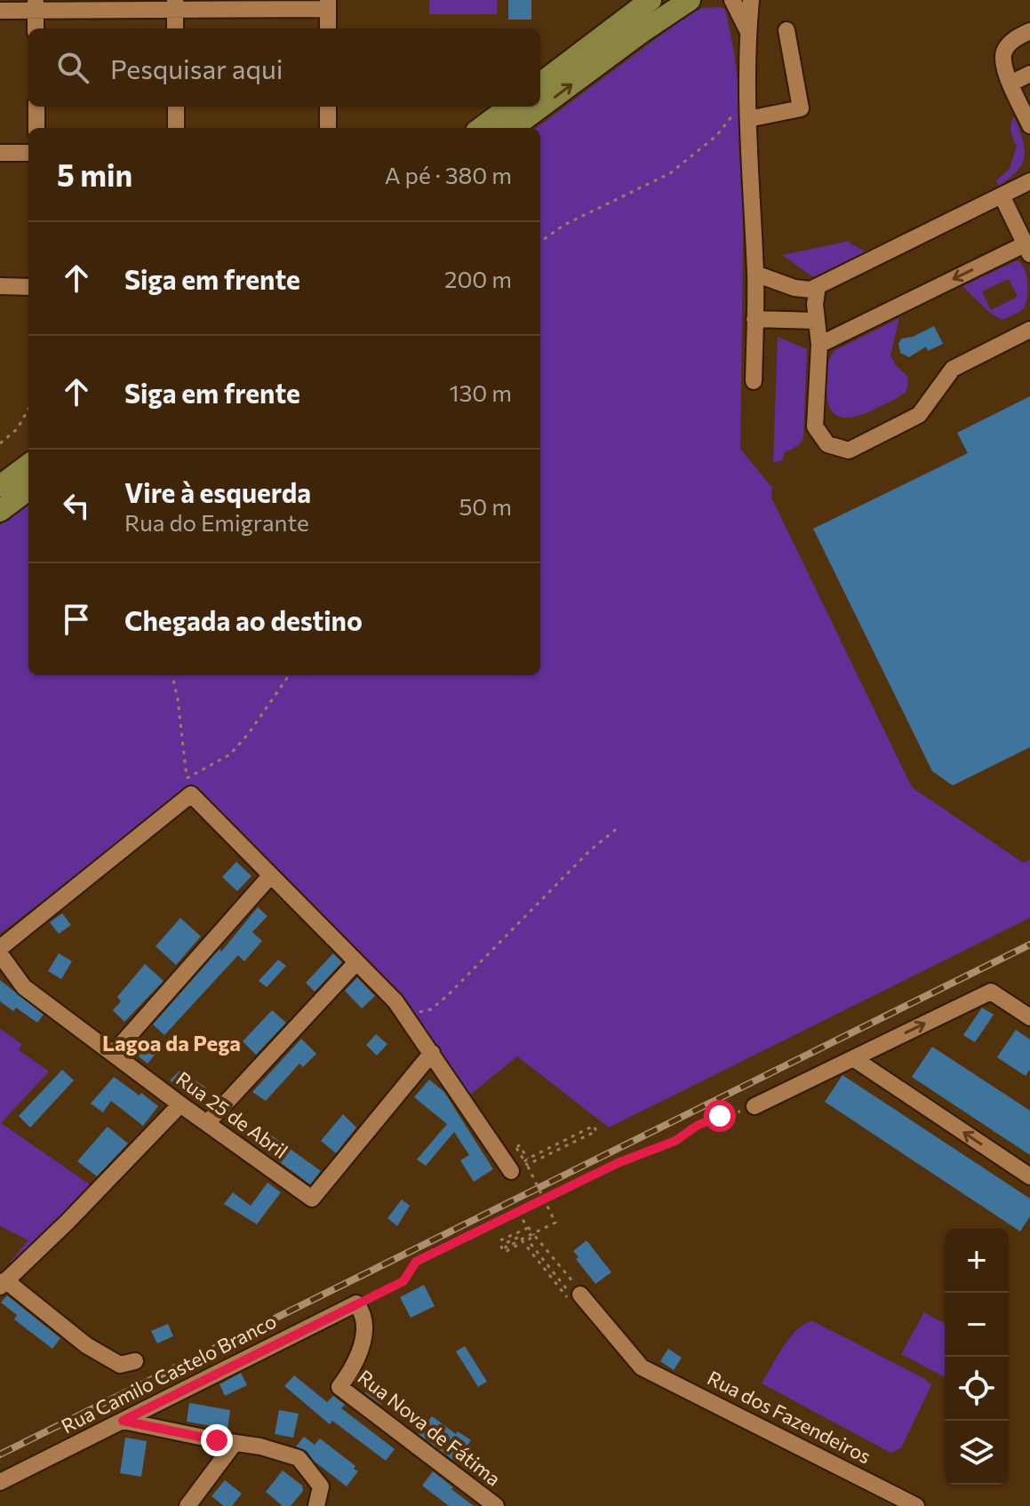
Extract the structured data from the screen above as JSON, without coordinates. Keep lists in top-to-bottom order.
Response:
{
  "streets": {
    "street": [
      "Rua 25 de Abril",
      "Rua Camilo Castelo Branco",
      "Rua dos Fazendeiros",
      "Rua Nova de Fátima"
    ]
  },
  "crossings": [
    ["Rua Camilo Castelo Branco", "Rua Nova de Fátima"]
  ],
  "districts": ["Lagoa da Pega"],
  "page": {
    "search": "Pesquisar aqui",
    "heading": ["5 min", "A pé · 380 m"],
    "list": [
      ["Siga em frente", "200 m"],
      ["Siga em frente", "130 m"],
      ["Vire à esquerda", "Rua do Emigrante", "50 m"],
      "Chegada ao destino"
    ],
    "map_buttons": ["+", "−"]
  }
}
